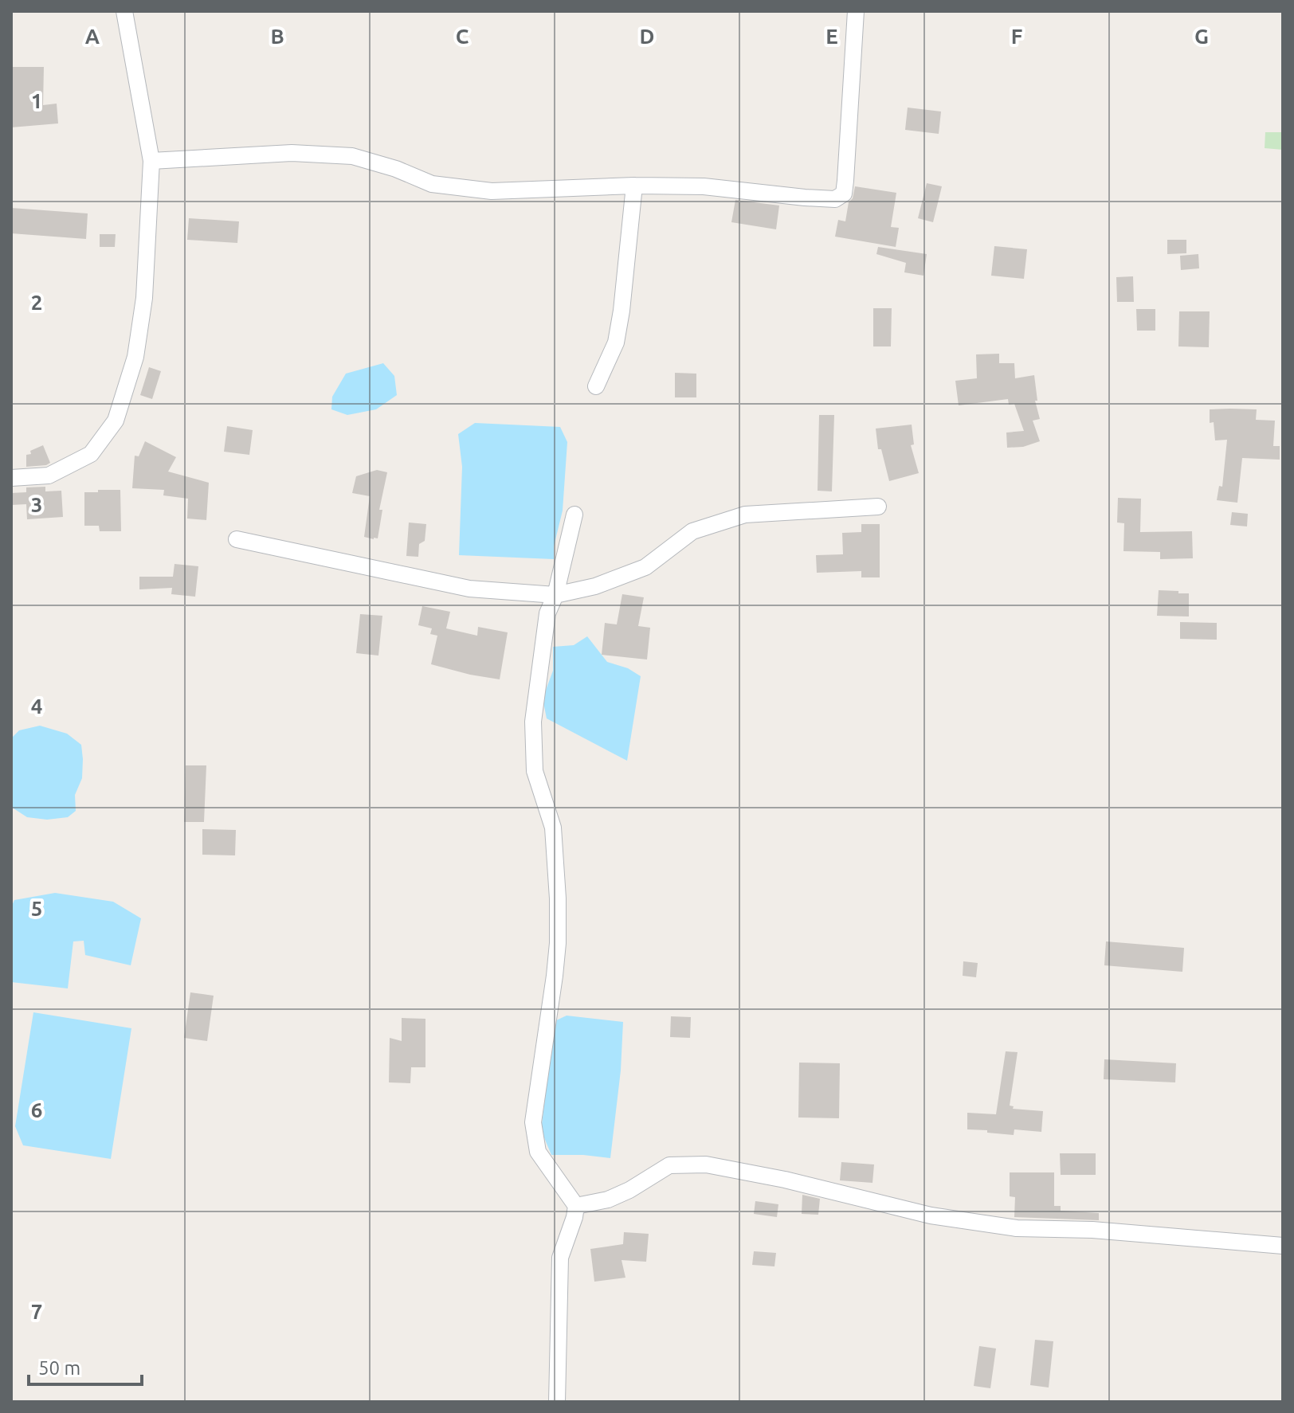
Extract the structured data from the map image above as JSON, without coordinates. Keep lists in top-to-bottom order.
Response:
{
  "scale_bar": "50 m",
  "grid": {
    "columns": [
      "A",
      "B",
      "C",
      "D",
      "E",
      "F",
      "G"
    ],
    "rows": [
      "1",
      "2",
      "3",
      "4",
      "5",
      "6",
      "7"
    ]
  }
}
